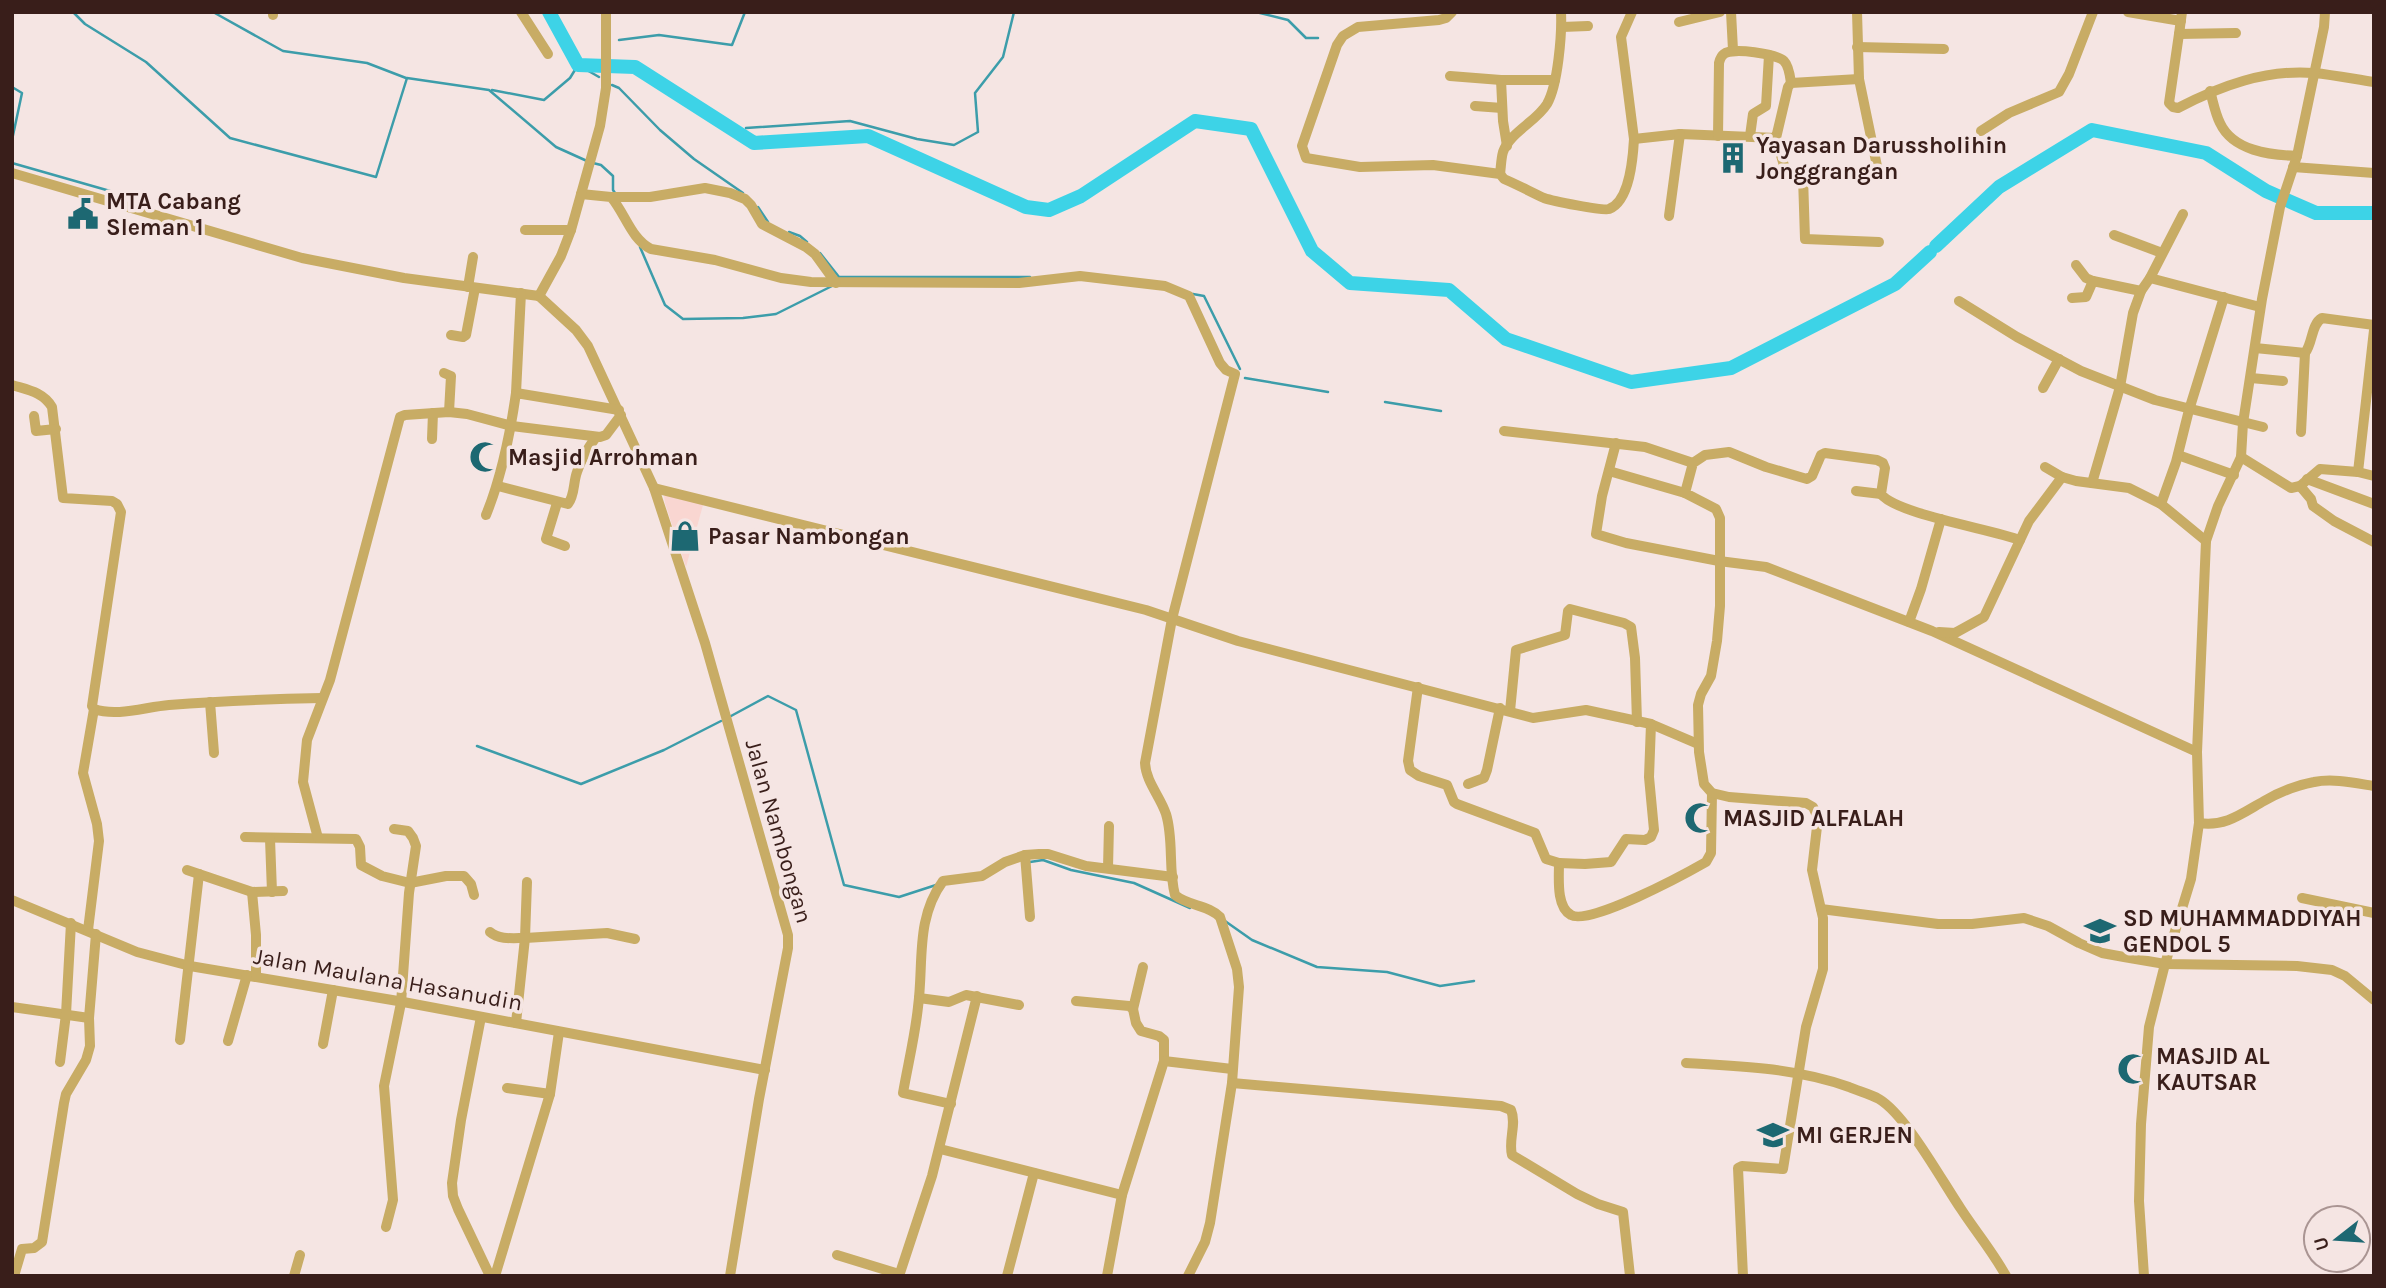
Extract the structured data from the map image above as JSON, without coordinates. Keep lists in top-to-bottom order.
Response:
{
  "streets": {
    "street": ["Jalan Nambongan", "Jalan Maulana Hasanudin"]
  },
  "crossings": [
    ["Jalan Nambongan", "Jalan Maulana Hasanudin"]
  ],
  "places": {
    "building": ["Yayasan Darussholihin Jonggrangan"],
    "public building": ["MTA Cabang Sleman 1"],
    "mosque": ["Masjid Arrohman", "MASJID ALFALAH", "MASJID AL KAUTSAR"],
    "shop": ["Pasar Nambongan"],
    "school or university": ["SD MUHAMMADDIYAH GENDOL 5", "MI GERJEN"]
  },
  "north": "left"
}
